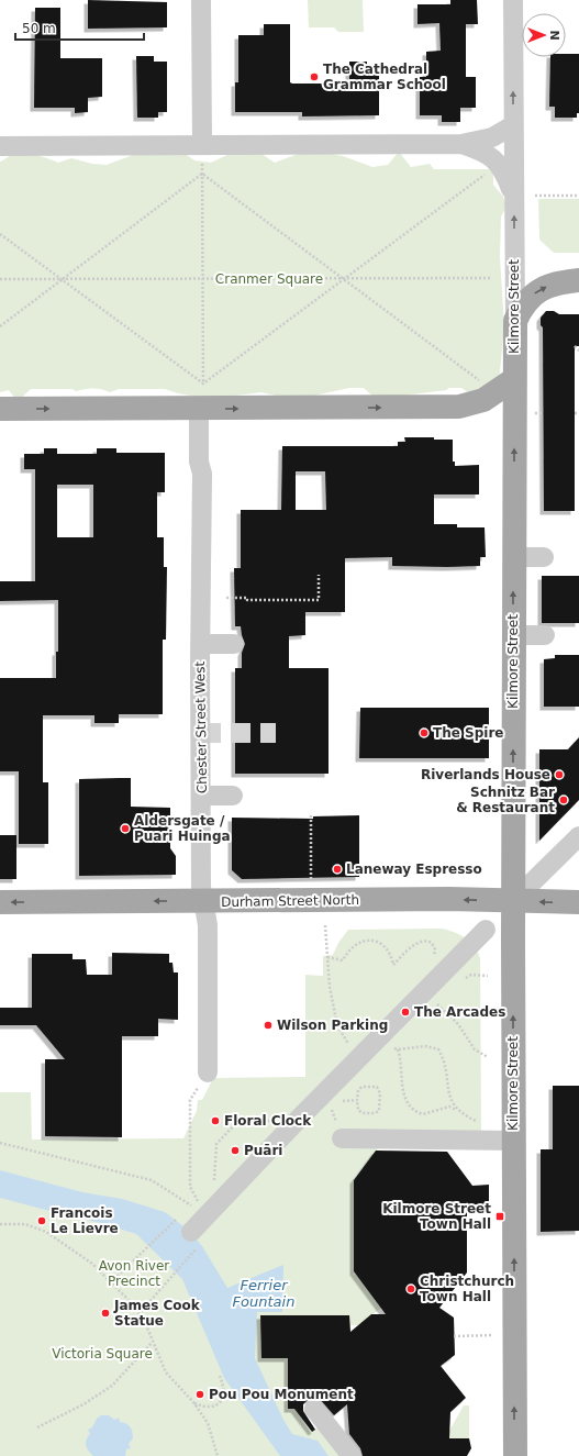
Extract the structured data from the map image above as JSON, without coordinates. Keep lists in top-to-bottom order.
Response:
{
  "streets": {
    "main road": ["Kilmore Street", "Durham Street North"],
    "street": ["Chester Street West"]
  },
  "crossings": [
    ["Kilmore Street", "Durham Street North"],
    ["Chester Street West", "Durham Street North"]
  ],
  "one_way": ["Kilmore Street", "Durham Street North"],
  "water": ["Ferrier Fountain"],
  "parks": ["Cranmer Square", "Avon River Precinct", "Victoria Square"],
  "places": {
    "other": [
      "The Cathedral Grammar School",
      "The Spire",
      "Riverlands House",
      "Schnitz Bar & Restaurant",
      "Aldersgate / Puari Huinga",
      "Laneway Espresso",
      "The Arcades",
      "Wilson Parking",
      "Floral Clock",
      "Puāri",
      "Francois Le Lievre",
      "Christchurch Town Hall",
      "James Cook Statue",
      "Pou Pou Monument"
    ],
    "transit": ["Kilmore Street Town Hall"]
  },
  "scale_bar": "50 m",
  "north": "right"
}
